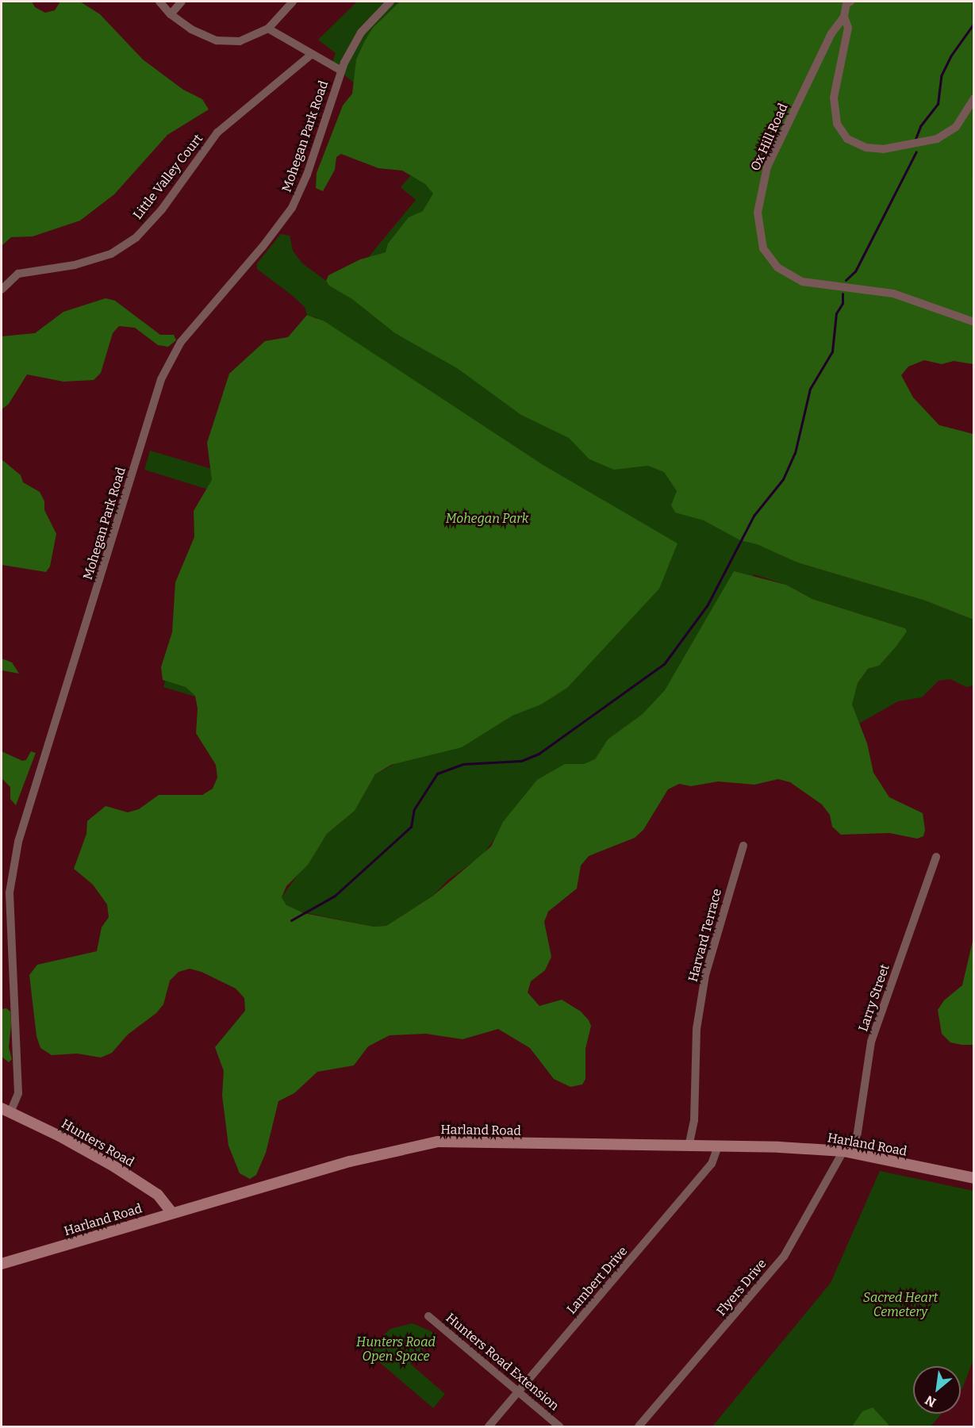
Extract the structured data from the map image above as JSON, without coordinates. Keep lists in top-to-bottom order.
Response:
{
  "streets": {
    "main road": ["Harland Road", "Hunters Road"],
    "street": [
      "Mohegan Park Road",
      "Ox Hill Road",
      "Little Valley Court",
      "Harvard Terrace",
      "Larry Street",
      "Lambert Drive",
      "Flyers Drive",
      "Hunters Road Extension"
    ]
  },
  "crossings": [
    ["Mohegan Park Road", "Hunters Road"],
    ["Harvard Terrace", "Harland Road"],
    ["Larry Street", "Harland Road"],
    ["Larry Street", "Flyers Drive"],
    ["Harland Road", "Hunters Road"],
    ["Harland Road", "Lambert Drive"],
    ["Harland Road", "Flyers Drive"],
    ["Lambert Drive", "Hunters Road Extension"]
  ],
  "parks": ["Mohegan Park", "Sacred Heart Cemetery", "Hunters Road Open Space"],
  "north": "bottom left"
}
